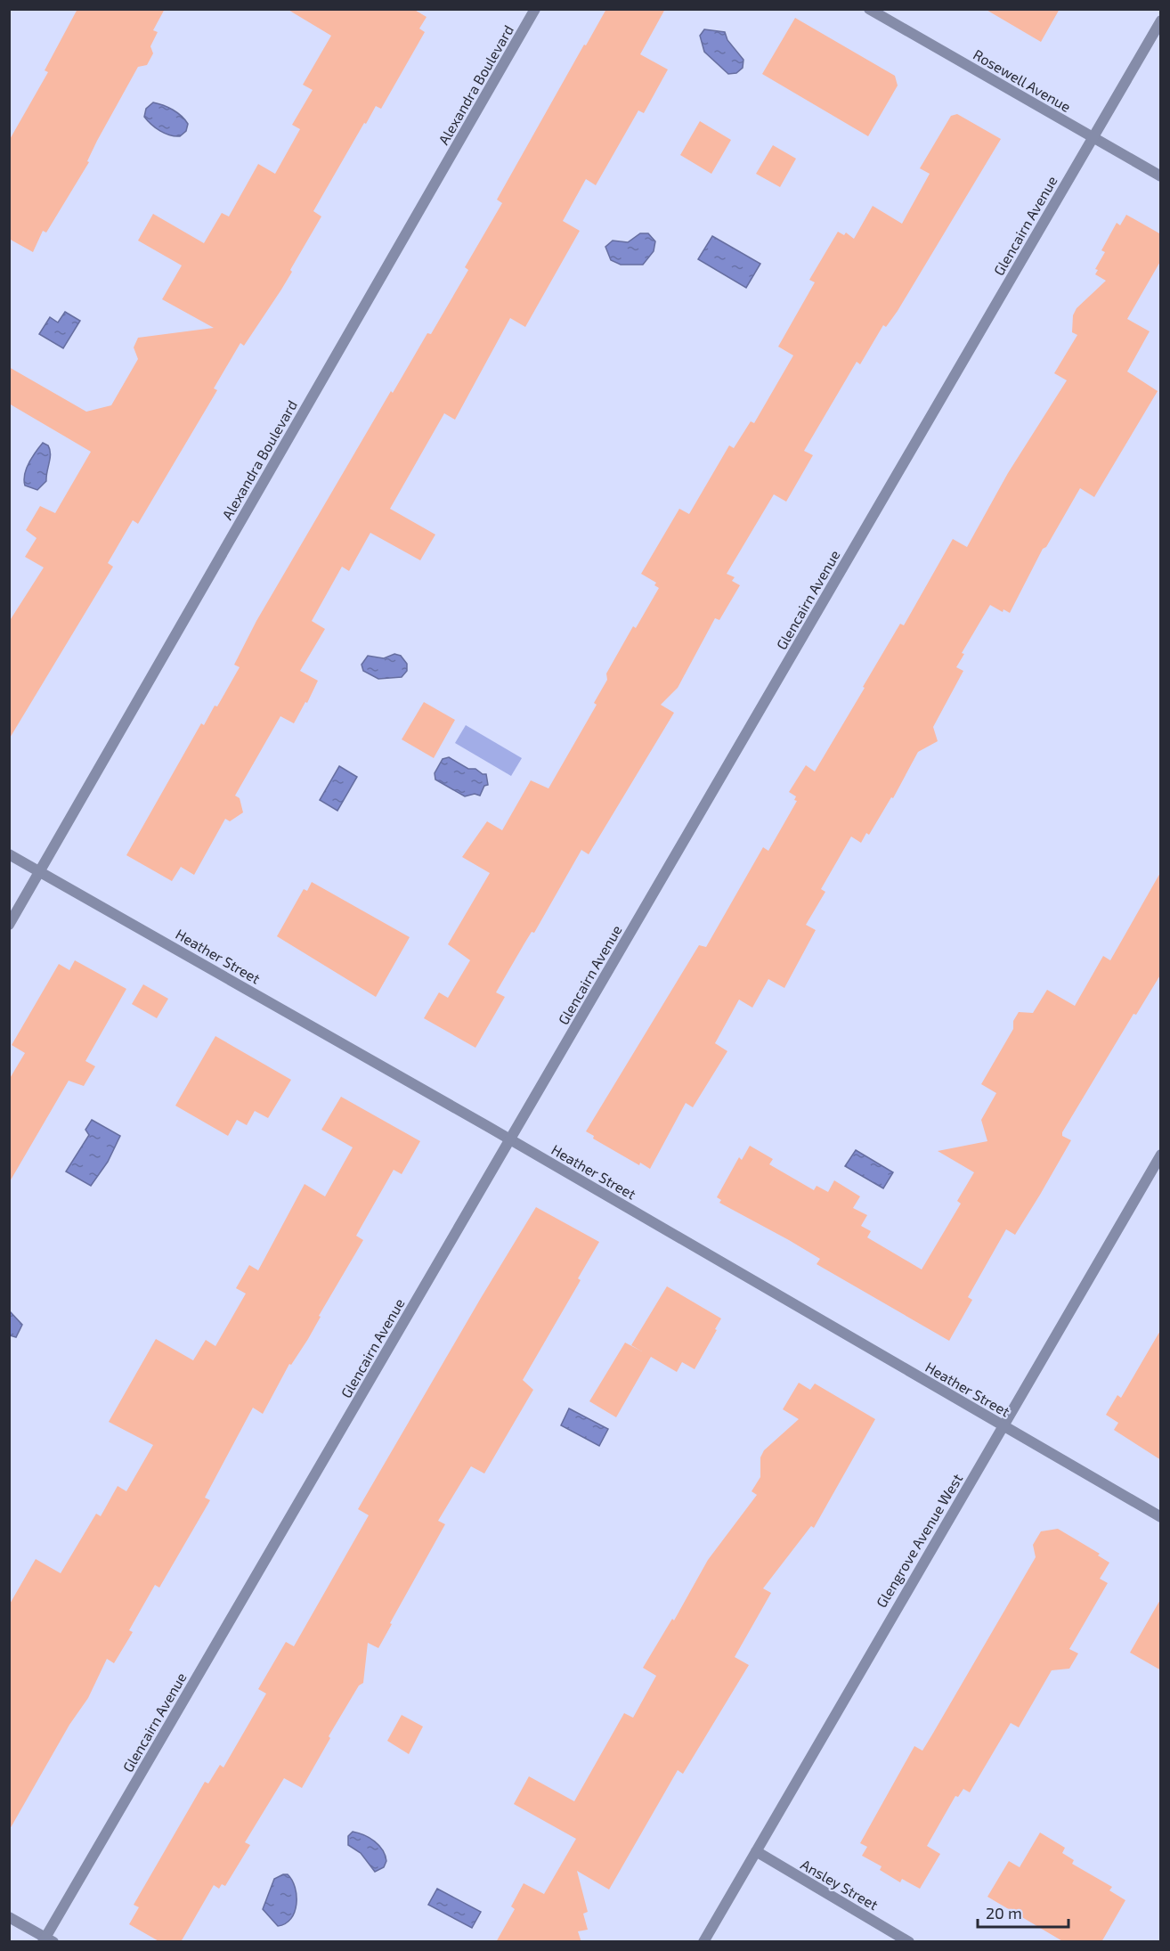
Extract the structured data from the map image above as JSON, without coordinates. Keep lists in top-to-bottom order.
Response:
{
  "streets": {
    "street": [
      "Rosewell Avenue",
      "Alexandra Boulevard",
      "Glencairn Avenue",
      "Heather Street",
      "Glengrove Avenue West",
      "Ansley Street"
    ]
  },
  "crossings": [
    ["Rosewell Avenue", "Glencairn Avenue"],
    ["Alexandra Boulevard", "Heather Street"],
    ["Glencairn Avenue", "Heather Street"],
    ["Heather Street", "Glengrove Avenue West"],
    ["Glengrove Avenue West", "Ansley Street"]
  ],
  "scale_bar": "20 m"
}
